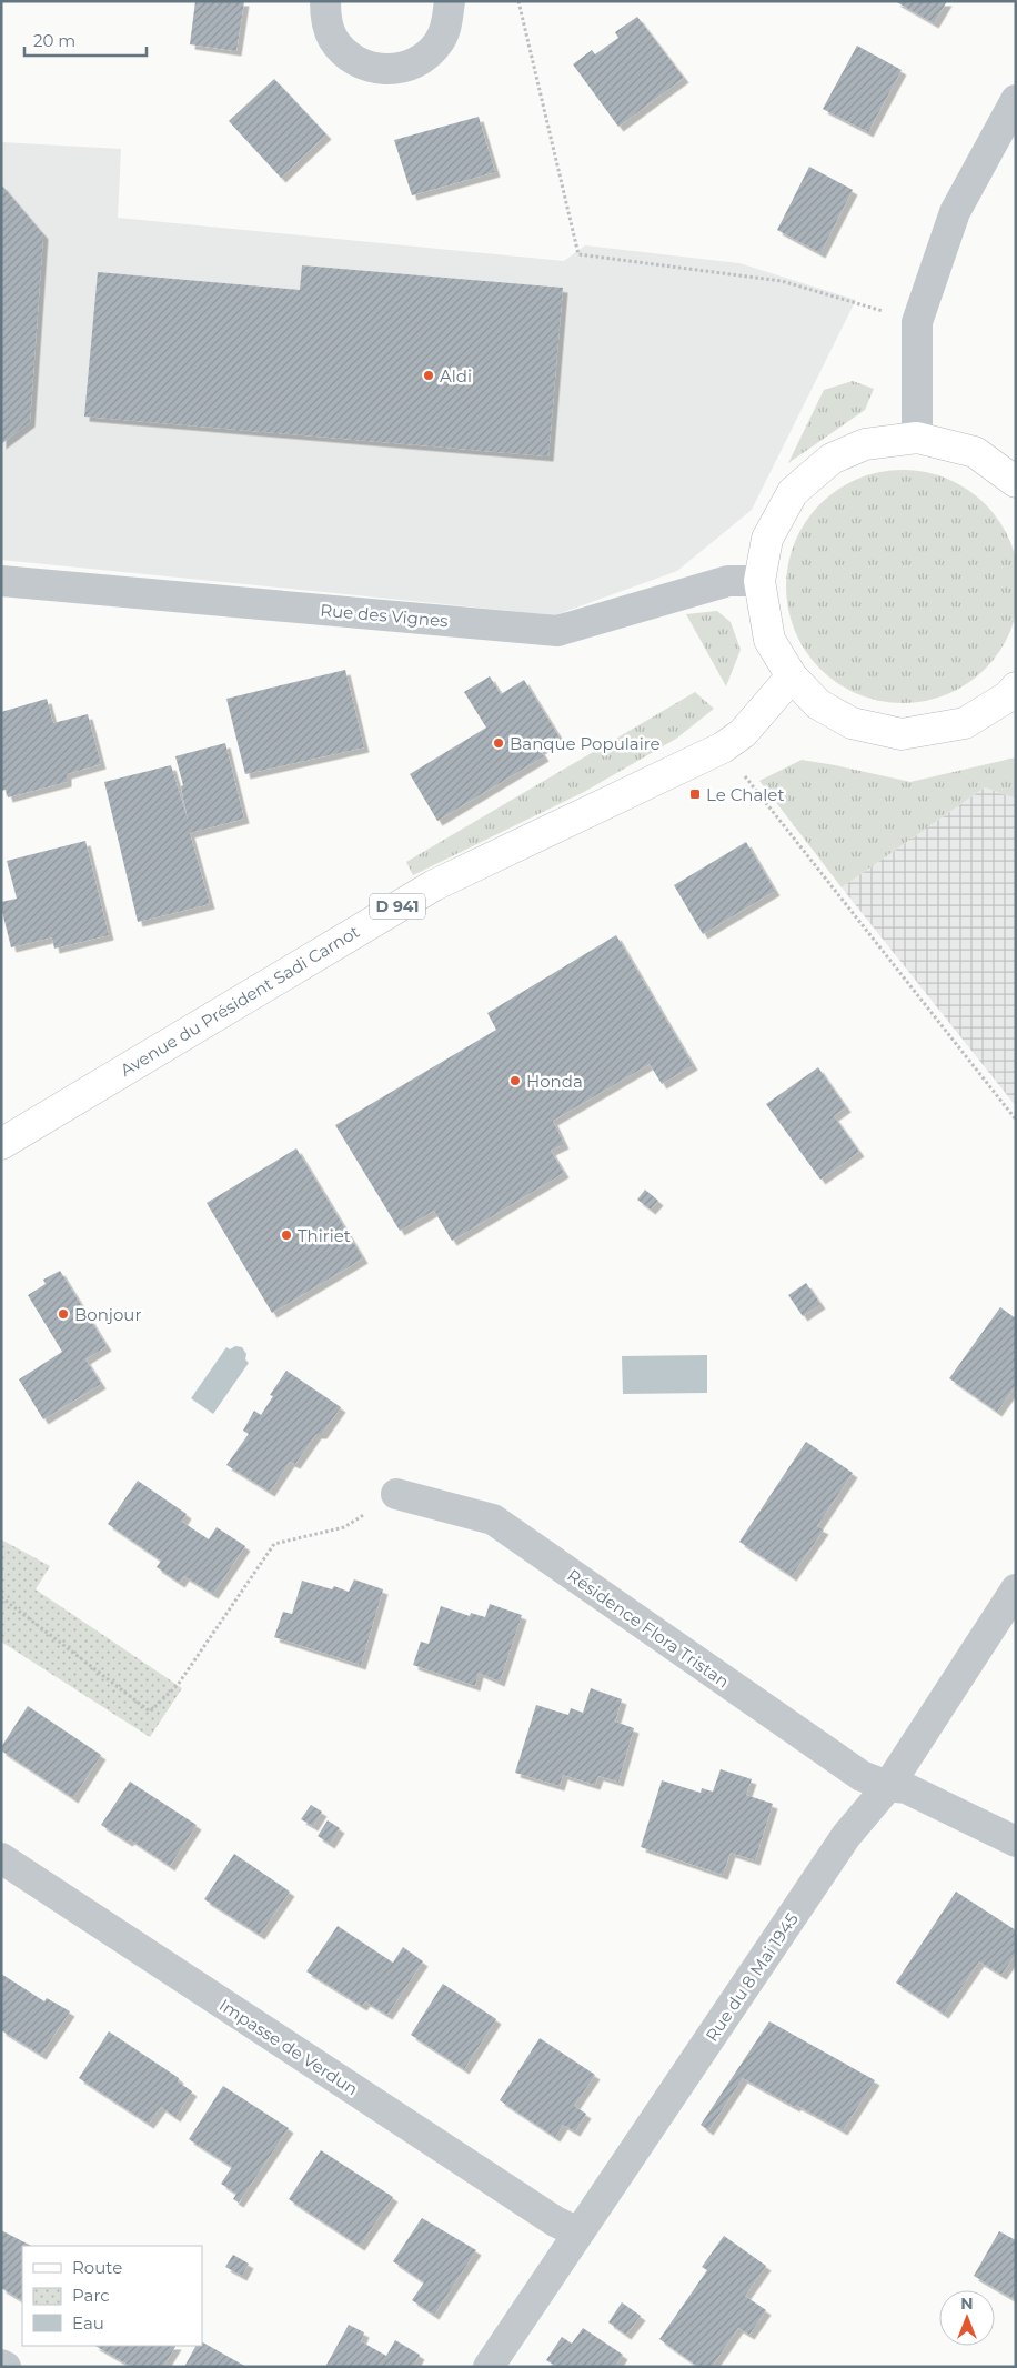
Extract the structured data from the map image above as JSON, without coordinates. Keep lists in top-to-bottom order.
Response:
{
  "streets": {
    "main road": ["D 941", "Avenue du Président Sadi Carnot"],
    "street": [
      "Rue des Vignes",
      "Résidence Flora Tristan",
      "Rue du 8 Mai 1945",
      "Impasse de Verdun"
    ]
  },
  "crossings": [
    ["Résidence Flora Tristan", "Rue du 8 Mai 1945"],
    ["Rue du 8 Mai 1945", "Impasse de Verdun"]
  ],
  "places": {
    "other": [
      "Aldi",
      "Banque Populaire",
      "Honda",
      "Thiriet",
      "Bonjour"
    ],
    "transit": ["Le Chalet"]
  },
  "legend": ["Route", "Parc", "Eau"],
  "scale_bar": "20 m",
  "north": "top"
}
